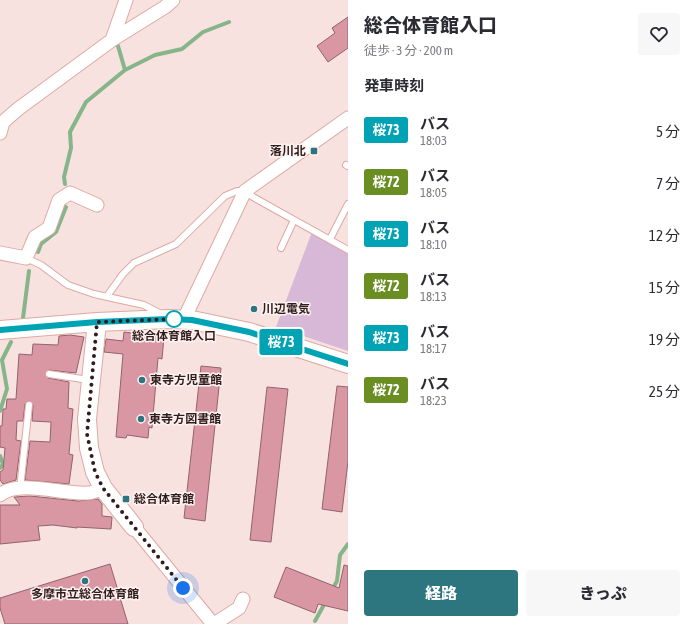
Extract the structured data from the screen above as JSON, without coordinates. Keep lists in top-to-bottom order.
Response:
{
  "places": {
    "transit": ["落川北", "総合体育館"],
    "other": [
      "川辺電気",
      "総合体育館入口",
      "東寺方児童館",
      "東寺方図書館",
      "多摩市立総合体育館"
    ]
  },
  "lines": ["bus line 桜73"],
  "page": {
    "on_map": "桜73",
    "heading": [
      ["総合体育館入口", "徒歩 · 3 分 · 200 m"],
      "発車時刻"
    ],
    "list": [
      {
        "mark": "桜73",
        "name": "バス",
        "note": "18:03",
        "value": "5 分"
      },
      {
        "mark": "桜72",
        "name": "バス",
        "note": "18:05",
        "value": "7 分"
      },
      {
        "mark": "桜73",
        "name": "バス",
        "note": "18:10",
        "value": "12 分"
      },
      {
        "mark": "桜72",
        "name": "バス",
        "note": "18:13",
        "value": "15 分"
      },
      {
        "mark": "桜73",
        "name": "バス",
        "note": "18:17",
        "value": "19 分"
      },
      {
        "mark": "桜72",
        "name": "バス",
        "note": "18:23",
        "value": "25 分"
      }
    ],
    "buttons": ["経路", "きっぷ"]
  }
}
